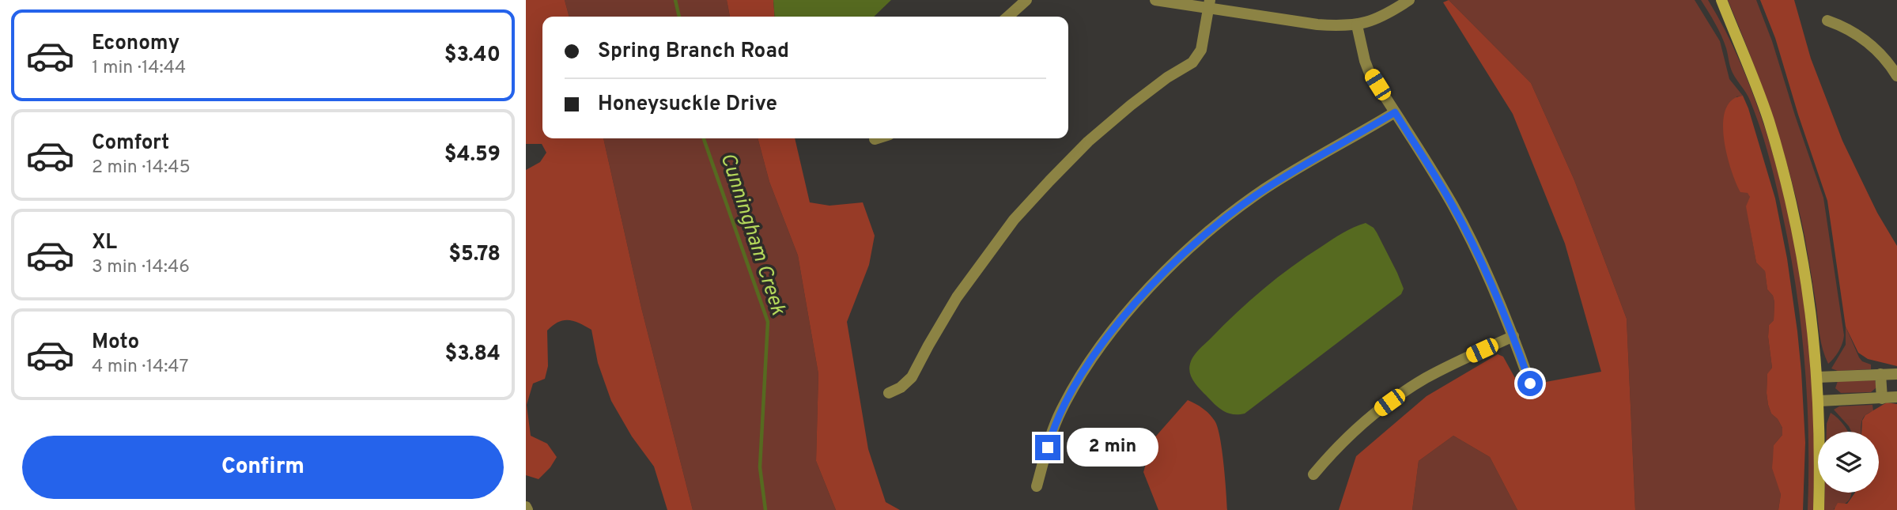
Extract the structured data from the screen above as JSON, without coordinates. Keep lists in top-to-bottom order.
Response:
{
  "water": ["Cunningham Creek"],
  "page": {
    "list": [
      {
        "name": "Economy",
        "note": "1 min · 14:44",
        "value": "$3.40"
      },
      {
        "name": "Comfort",
        "note": "2 min · 14:45",
        "value": "$4.59"
      },
      {
        "name": "XL",
        "note": "3 min · 14:46",
        "value": "$5.78"
      },
      {
        "name": "Moto",
        "note": "4 min · 14:47",
        "value": "$3.84"
      }
    ],
    "banner": ["Spring Branch Road", "Honeysuckle Drive"],
    "buttons": "Confirm",
    "bubble": "2 min"
  }
}
